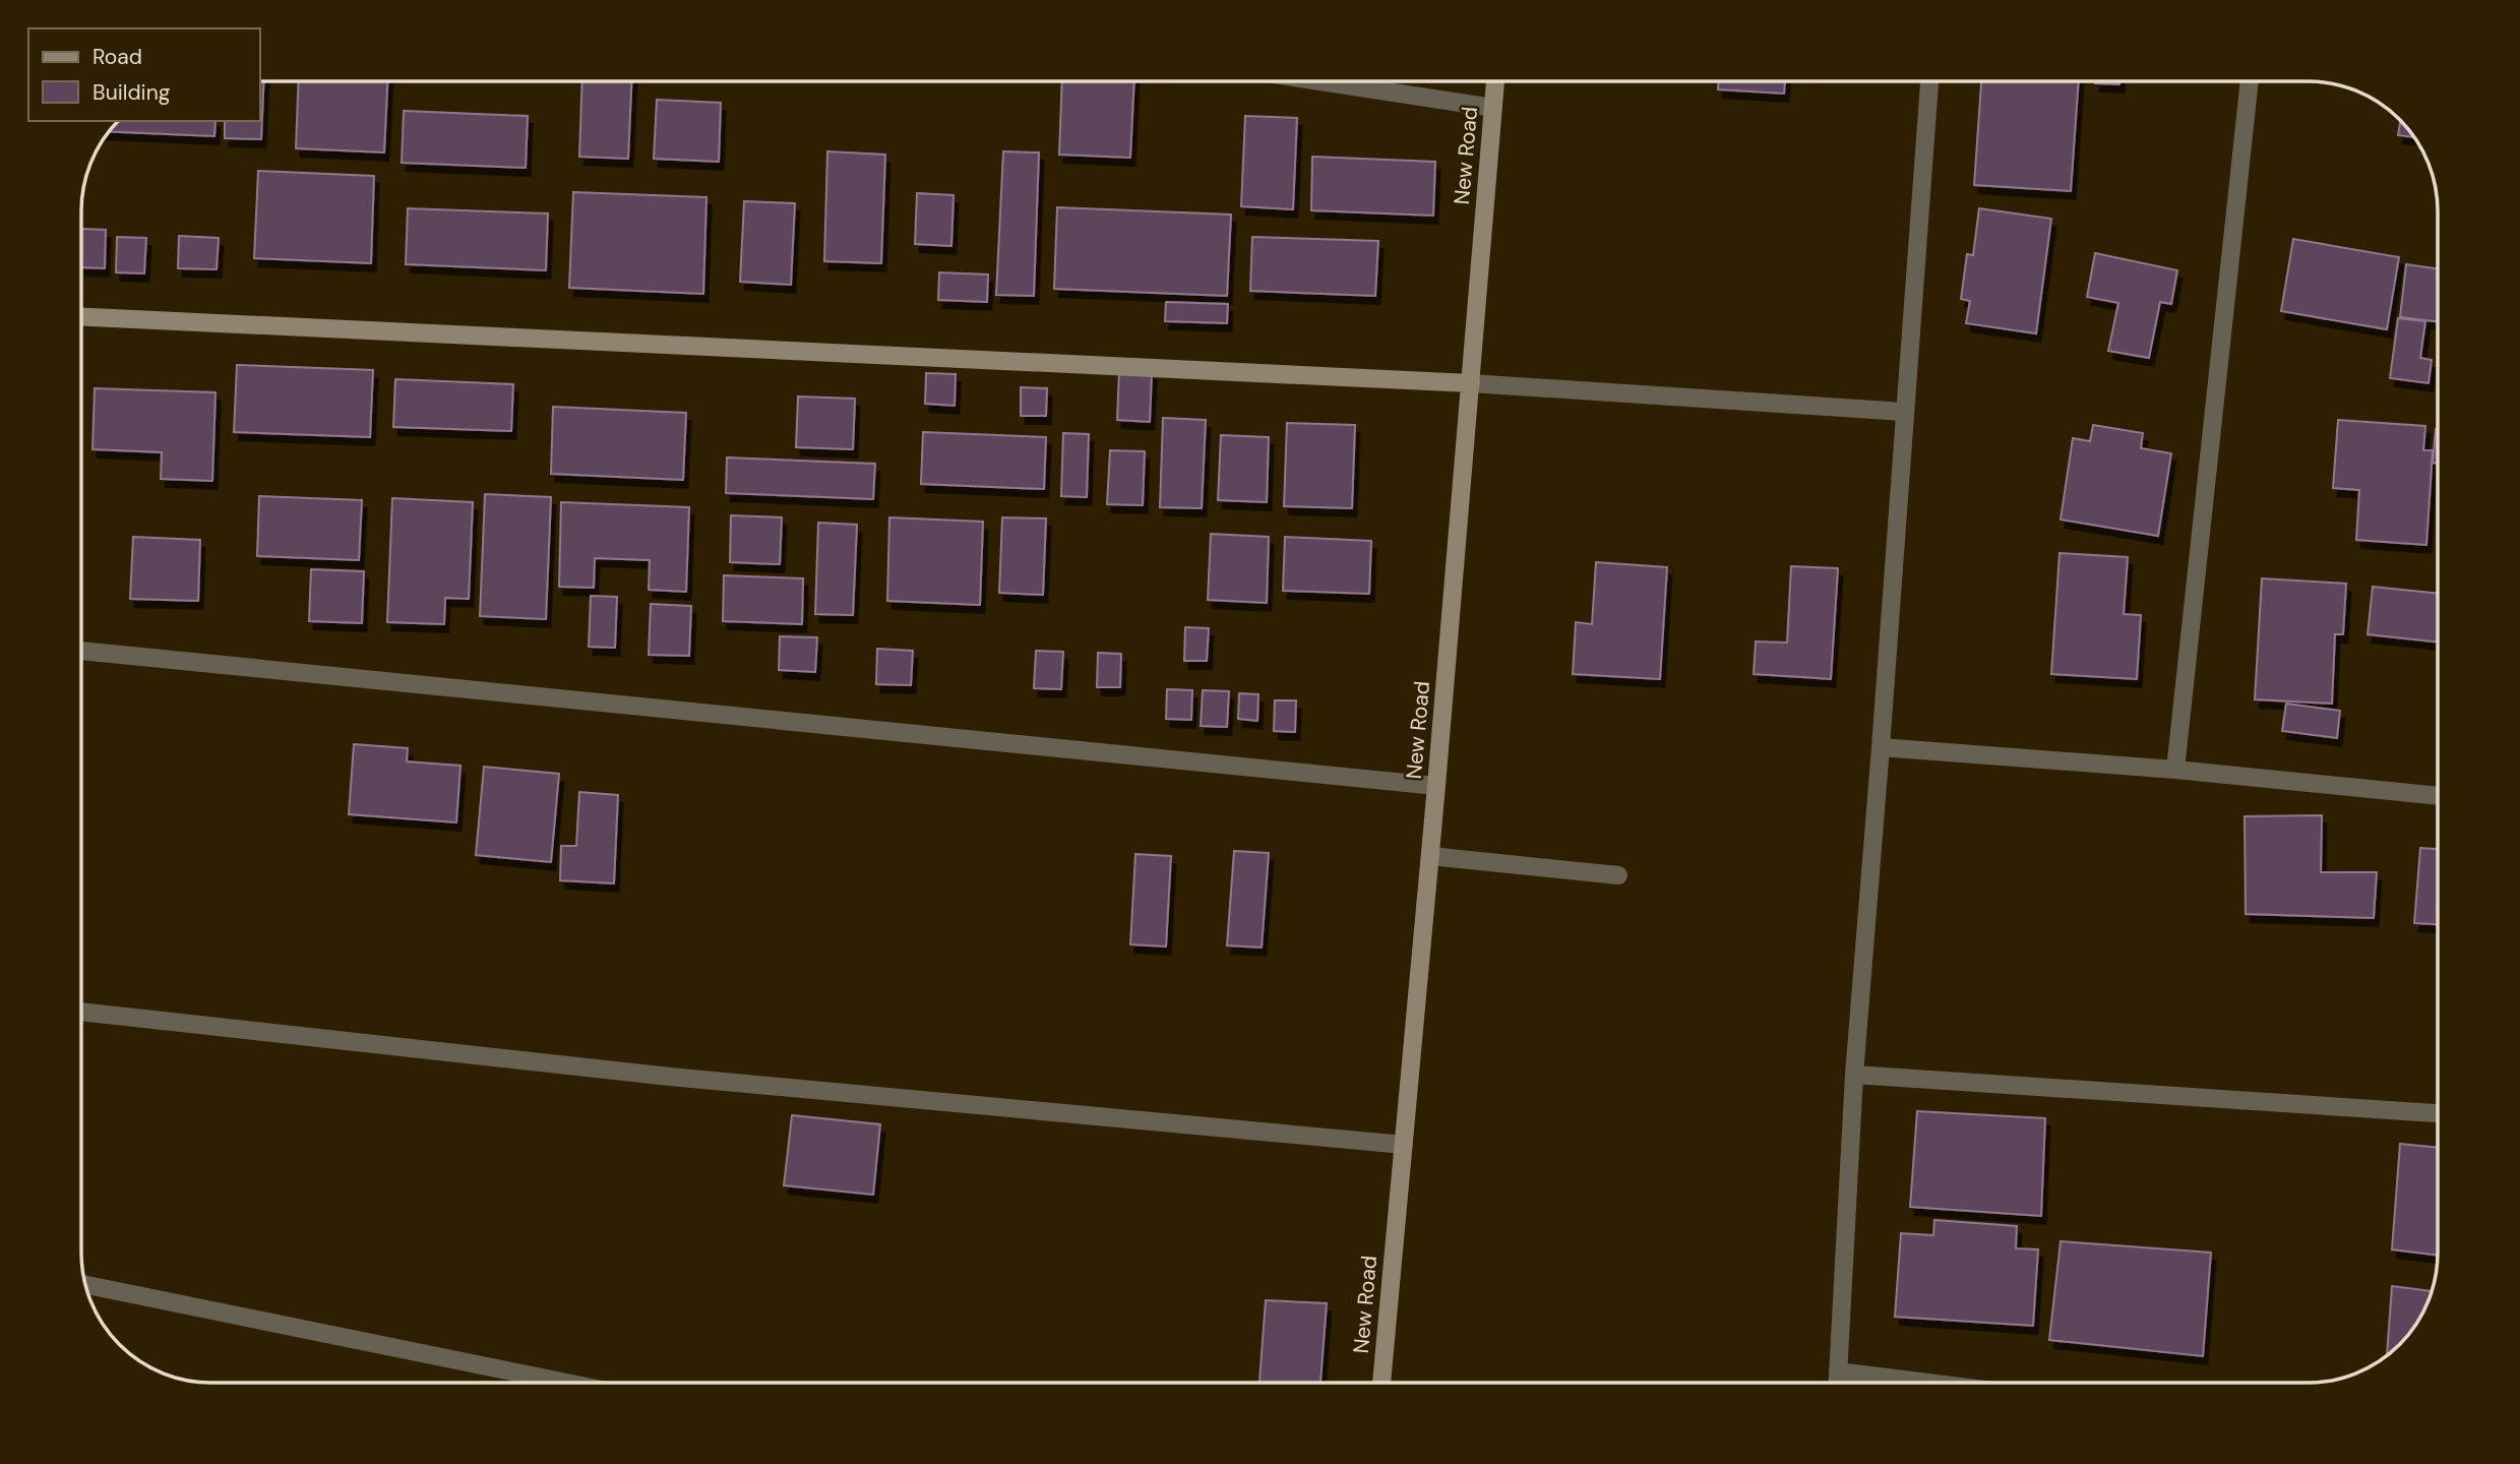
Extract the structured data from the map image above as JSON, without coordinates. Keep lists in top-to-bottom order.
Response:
{
  "streets": {
    "street": ["New Road"]
  },
  "legend": ["Road", "Building"]
}
